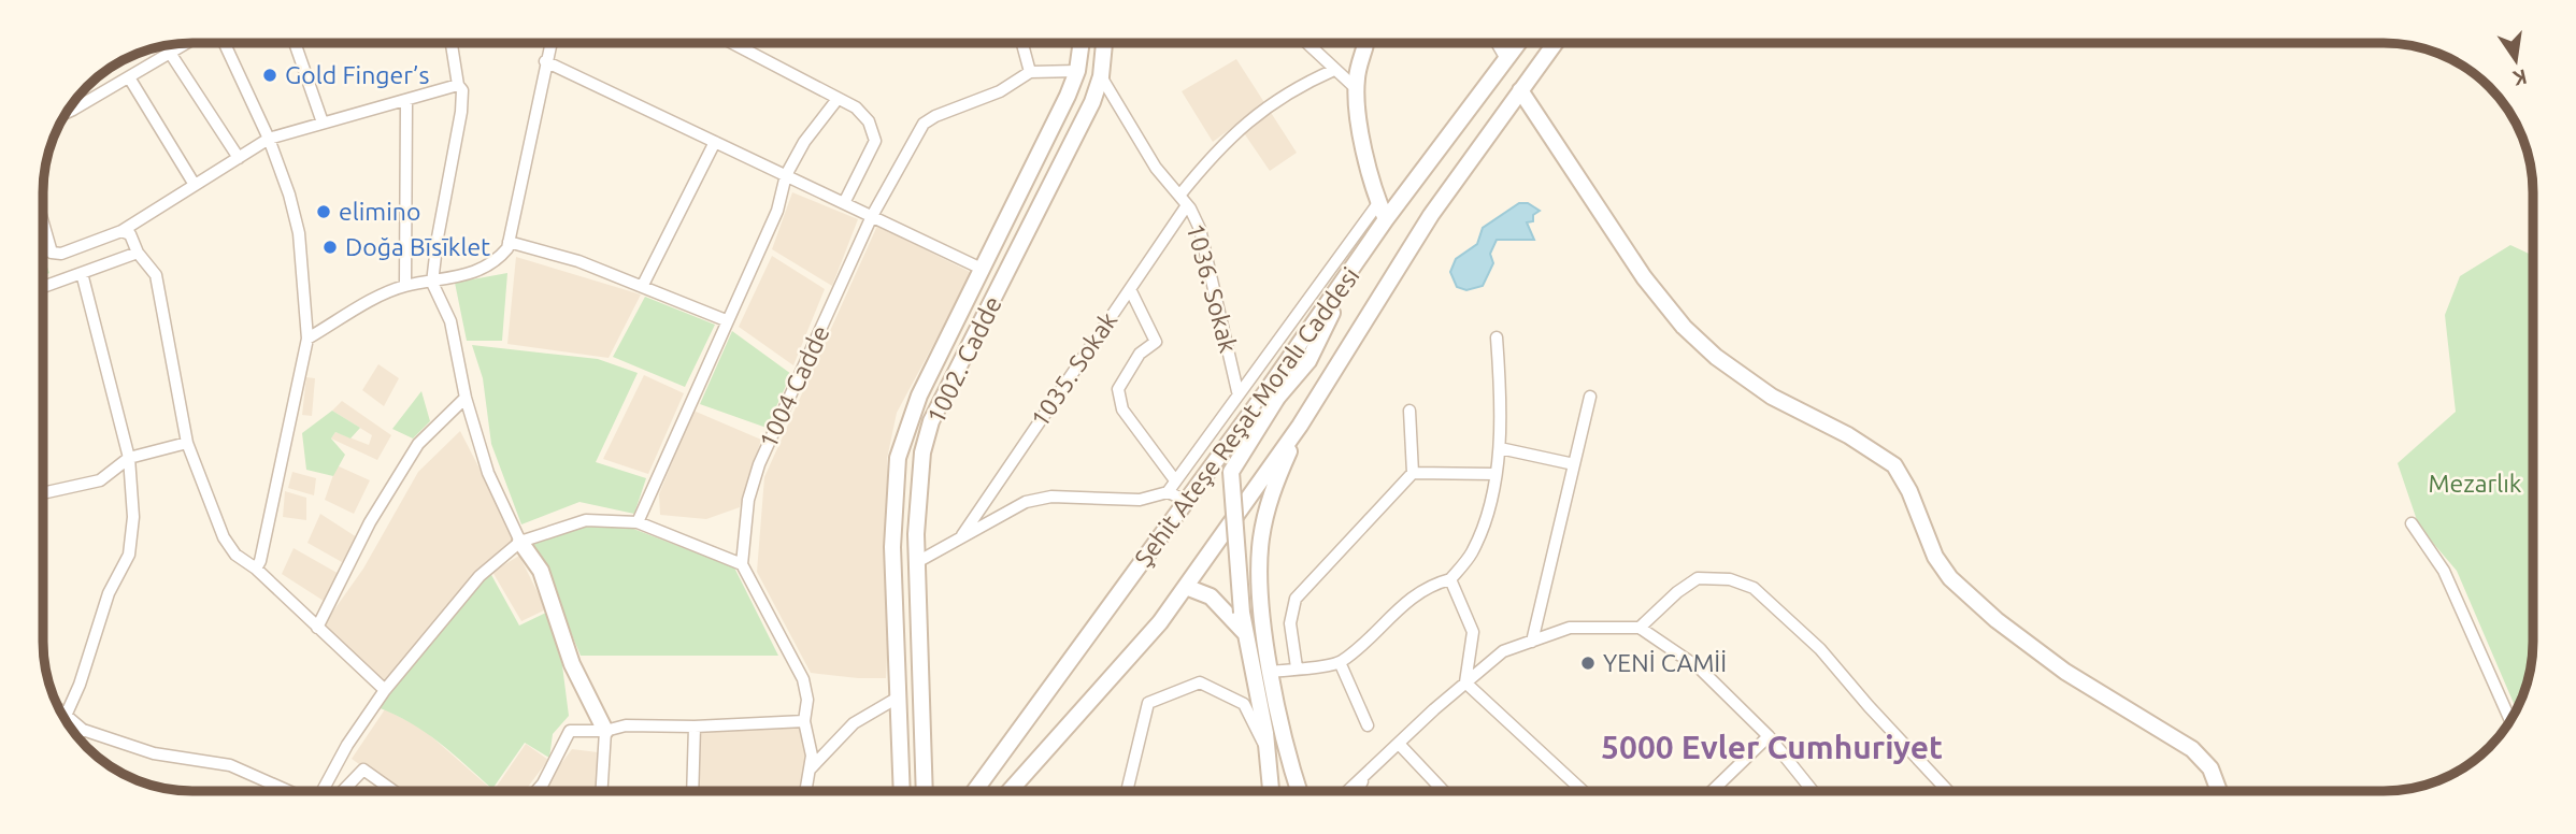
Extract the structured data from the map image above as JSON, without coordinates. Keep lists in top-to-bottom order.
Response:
{
  "streets": {
    "main road": ["1002. Cadde", "Şehit Ateşe Reşat Moralı Caddesi"],
    "street": ["1036. Sokak", "1035. Sokak", "1004 Cadde"]
  },
  "crossings": [
    ["1036. Sokak", "1002. Cadde"],
    ["1036. Sokak", "1035. Sokak"]
  ],
  "districts": ["5000 Evler Cumhuriyet"],
  "parks": ["Mezarlık"],
  "places": [
    "Gold Finger’s",
    "elimino",
    "Doğa Bīsīklet",
    "YENİ CAMİİ"
  ],
  "north": "bottom"
}
